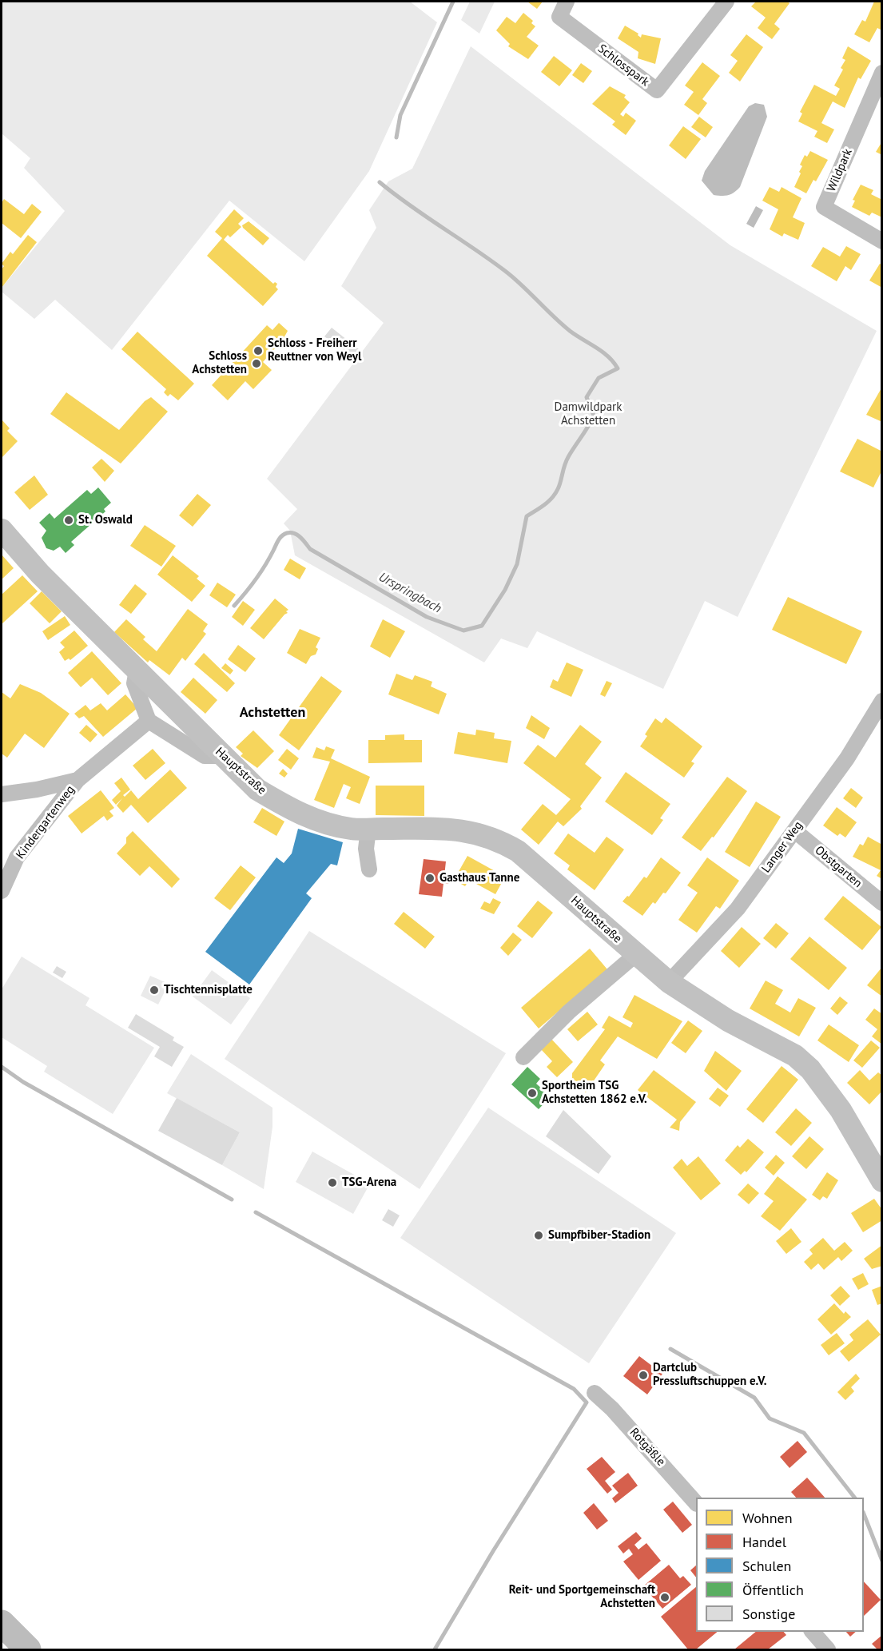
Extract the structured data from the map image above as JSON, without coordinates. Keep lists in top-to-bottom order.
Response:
{
  "streets": {
    "street": [
      "Schlosspark",
      "Wildpark",
      "Hauptstraße",
      "Kindergartenweg",
      "Langer Weg",
      "Obstgarten",
      "Rotgäßle"
    ]
  },
  "crossings": [
    ["Hauptstraße", "Langer Weg"],
    ["Langer Weg", "Obstgarten"]
  ],
  "districts": ["Achstetten"],
  "water": ["Urspringbach"],
  "parks": ["Damwildpark Achstetten"],
  "places": [
    "Schloss - Freiherr Reuttner von Weyl",
    "Schloss Achstetten",
    "St. Oswald",
    "Gasthaus Tanne",
    "Tischtennisplatte",
    "Sportheim TSG Achstetten 1862 e.V.",
    "TSG-Arena",
    "Sumpfbiber-Stadion",
    "Dartclub Pressluftschuppen e.V.",
    "Reit- und Sportgemeinschaft Achstetten"
  ],
  "legend": [
    "Wohnen",
    "Handel",
    "Schulen",
    "Öffentlich",
    "Sonstige"
  ]
}
